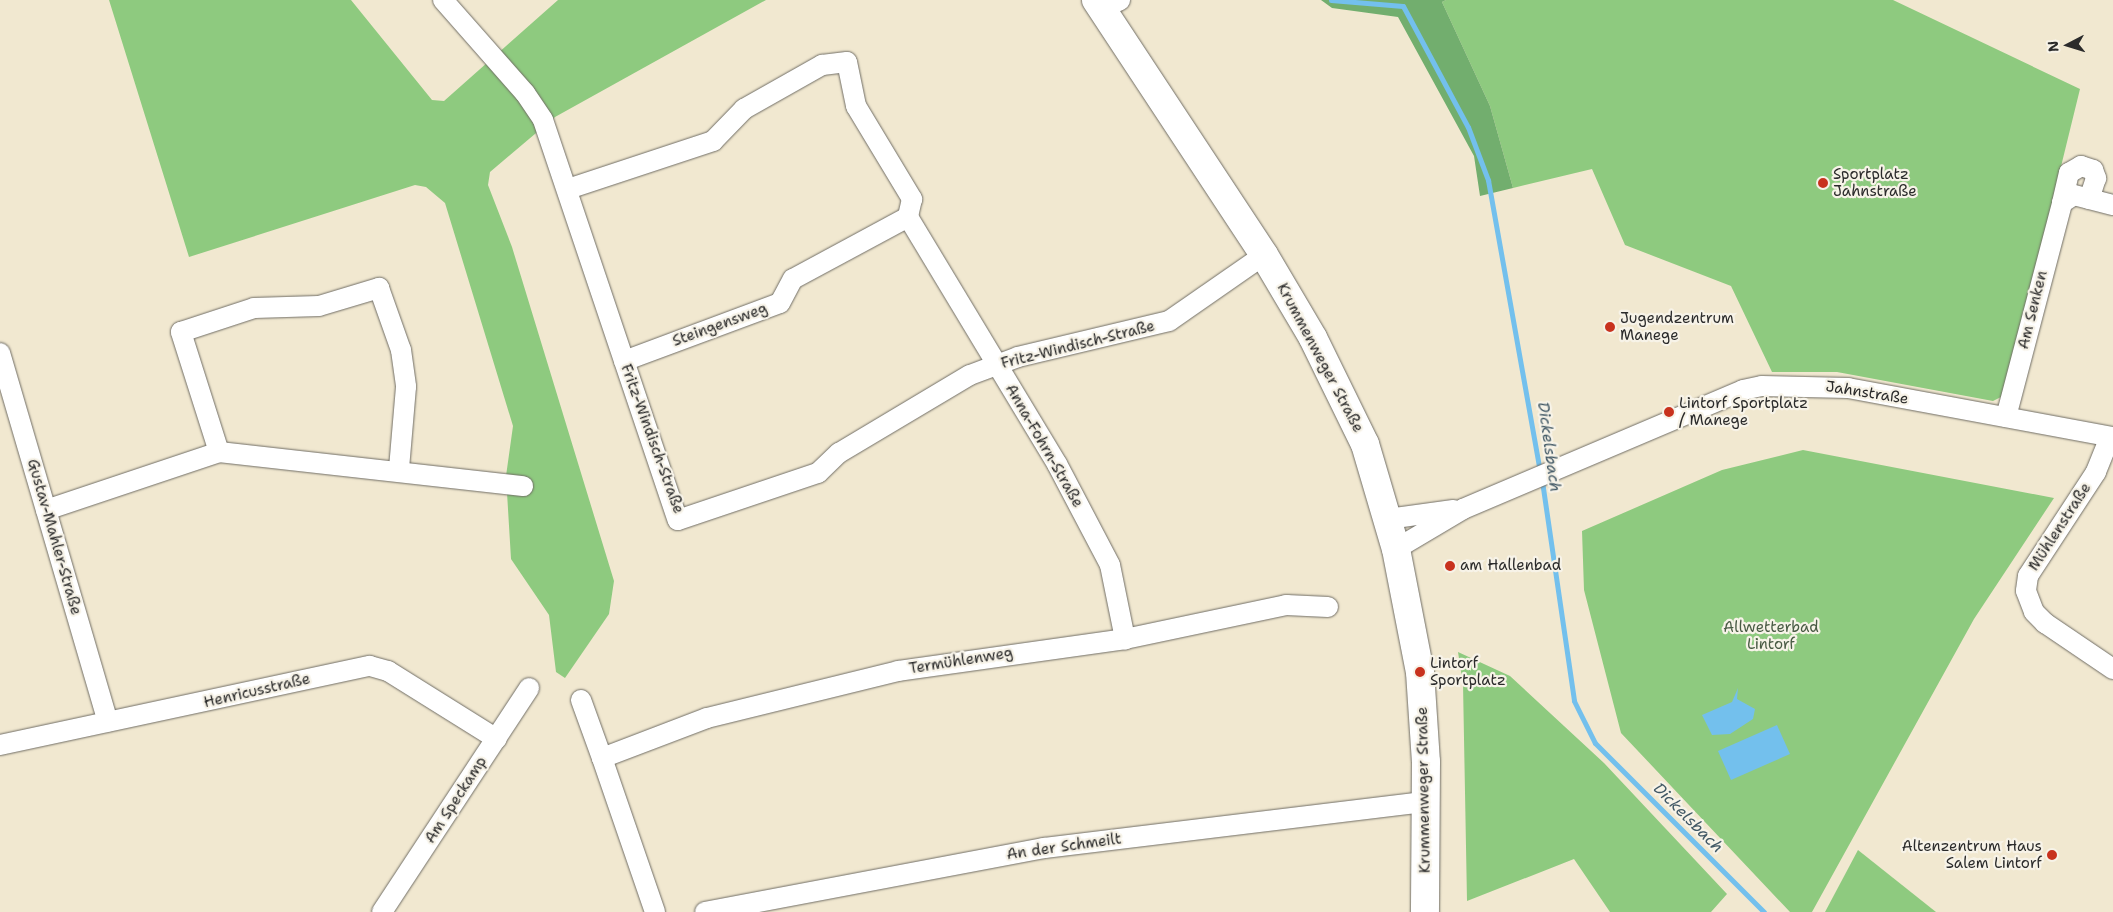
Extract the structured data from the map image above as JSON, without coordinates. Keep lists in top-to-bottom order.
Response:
{
  "streets": {
    "main road": ["Krummenweger Straße"],
    "street": [
      "Am Senken",
      "Steingensweg",
      "Fritz-Windisch-Straße",
      "Jahnstraße",
      "Anna-Fohrn-Straße",
      "Mühlenstraße",
      "Gustav-Mahler-Straße",
      "Termühlenweg",
      "Henricusstraße",
      "Am Speckamp",
      "An der Schmeilt"
    ]
  },
  "crossings": [
    ["Am Senken", "Jahnstraße"],
    ["Steingensweg", "Fritz-Windisch-Straße"],
    ["Steingensweg", "Anna-Fohrn-Straße"],
    ["Fritz-Windisch-Straße", "Krummenweger Straße"],
    ["Fritz-Windisch-Straße", "Anna-Fohrn-Straße"],
    ["Krummenweger Straße", "Jahnstraße"],
    ["Krummenweger Straße", "An der Schmeilt"],
    ["Jahnstraße", "Mühlenstraße"],
    ["Anna-Fohrn-Straße", "Termühlenweg"],
    ["Gustav-Mahler-Straße", "Henricusstraße"],
    ["Henricusstraße", "Am Speckamp"]
  ],
  "water": ["Dickelsbach"],
  "parks": ["Allwetterbad Lintorf"],
  "places": [
    "Sportplatz Jahnstraße",
    "Jugendzentrum Manege",
    "Lintorf Sportplatz / Manege",
    "am Hallenbad",
    "Lintorf Sportplatz",
    "Altenzentrum Haus Salem Lintorf"
  ],
  "north": "left"
}
